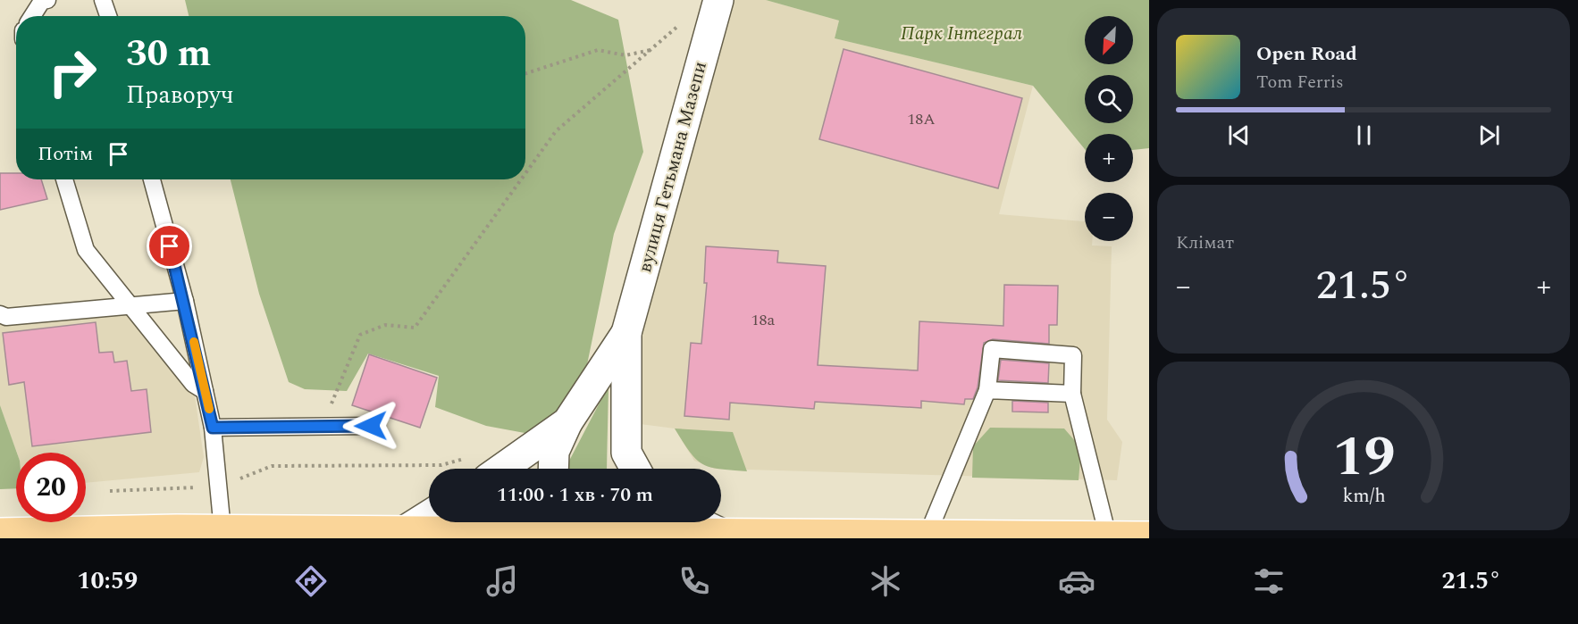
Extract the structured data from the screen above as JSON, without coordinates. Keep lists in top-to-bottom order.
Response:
{
  "streets": {
    "street": ["вулиця Гетьмана Мазепи"]
  },
  "parks": ["Парк Інтеграл"],
  "house_numbers": ["18А", "18а"],
  "north": "bottom left",
  "page": {
    "map_buttons": ["+", "−"],
    "turn": ["30 m", "Праворуч"],
    "song": ["Open Road", "Tom Ferris"],
    "then": "Потім",
    "tile": "Клімат",
    "heat": ["−", "21.5°", "+"],
    "limit": "20",
    "trip": "11:00 · 1 хв · 70 m",
    "tabs": ["10:59", "21.5°"],
    "gauge": ["19", "km/h"]
  }
}
